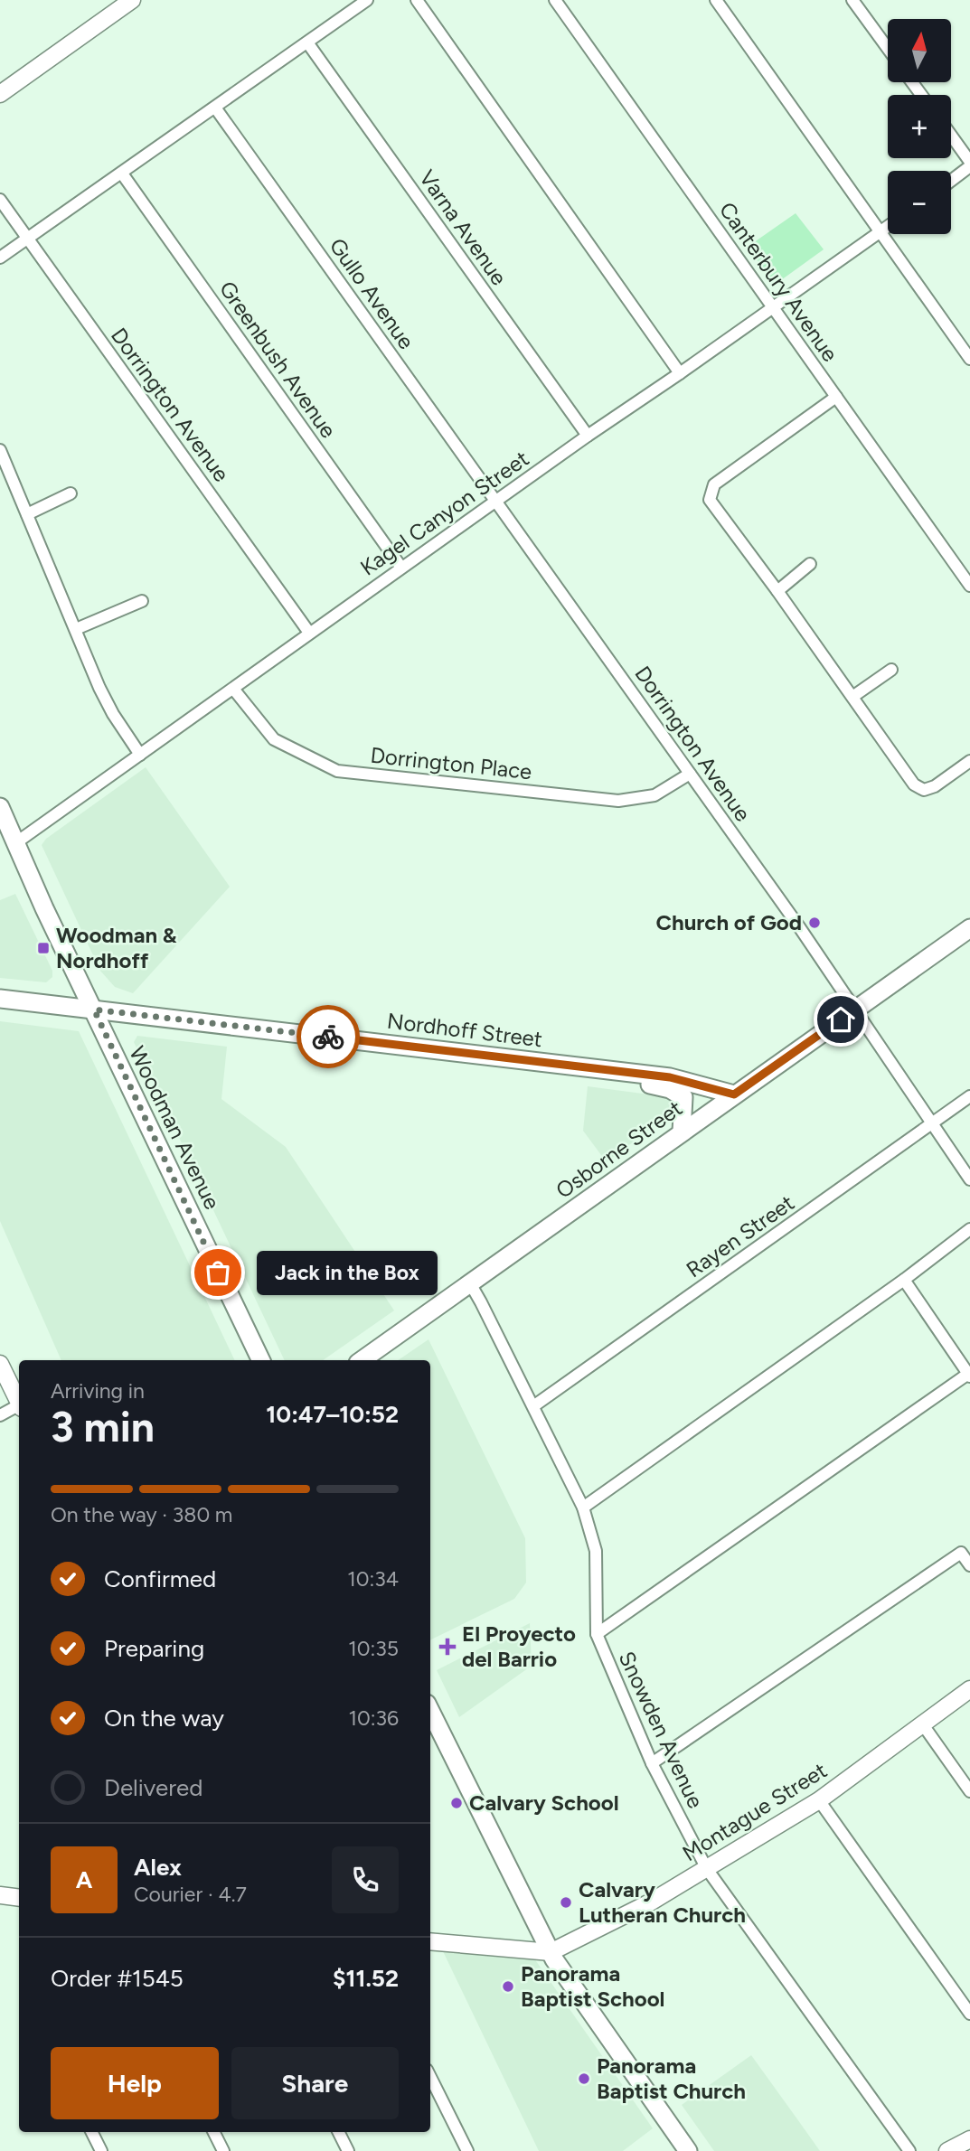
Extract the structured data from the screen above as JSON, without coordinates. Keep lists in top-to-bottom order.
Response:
{
  "streets": {
    "main road": ["Nordhoff Street", "Woodman Avenue", "Osborne Street"],
    "street": [
      "Varna Avenue",
      "Canterbury Avenue",
      "Gullo Avenue",
      "Greenbush Avenue",
      "Dorrington Avenue",
      "Kagel Canyon Street",
      "Dorrington Place",
      "Rayen Street",
      "Snowden Avenue",
      "Montague Street"
    ]
  },
  "crossings": [
    ["Varna Avenue", "Kagel Canyon Street"],
    ["Canterbury Avenue", "Kagel Canyon Street"],
    ["Gullo Avenue", "Dorrington Avenue"],
    ["Gullo Avenue", "Kagel Canyon Street"],
    ["Greenbush Avenue", "Kagel Canyon Street"],
    ["Dorrington Avenue", "Kagel Canyon Street"],
    ["Dorrington Avenue", "Dorrington Place"],
    ["Dorrington Avenue", "Osborne Street"],
    ["Kagel Canyon Street", "Dorrington Place"],
    ["Kagel Canyon Street", "Woodman Avenue"],
    ["Nordhoff Street", "Woodman Avenue"],
    ["Nordhoff Street", "Osborne Street"],
    ["Osborne Street", "Snowden Avenue"],
    ["Rayen Street", "Snowden Avenue"],
    ["Snowden Avenue", "Montague Street"]
  ],
  "places": {
    "other": [
      "Church of God",
      "Jack in the Box",
      "Calvary School",
      "Calvary Lutheran Church",
      "Panorama Baptist School",
      "Panorama Baptist Church"
    ],
    "transit": ["Woodman & Nordhoff"],
    "health": ["El Proyecto del Barrio"]
  },
  "north": "top",
  "page": {
    "map_buttons": ["+", "−"],
    "bubble": "Jack in the Box",
    "heading": ["3 min", "Arriving in", "10:47–10:52"],
    "panel": [
      "Alex",
      "Courier · 4.7",
      "Order #1545",
      "$11.52"
    ],
    "bar": "On the way · 380 m",
    "list": [
      ["Confirmed", "10:34"],
      ["Preparing", "10:35"],
      ["On the way", "10:36"],
      "Delivered"
    ],
    "round": "A",
    "buttons": ["Help", "Share"]
  }
}
